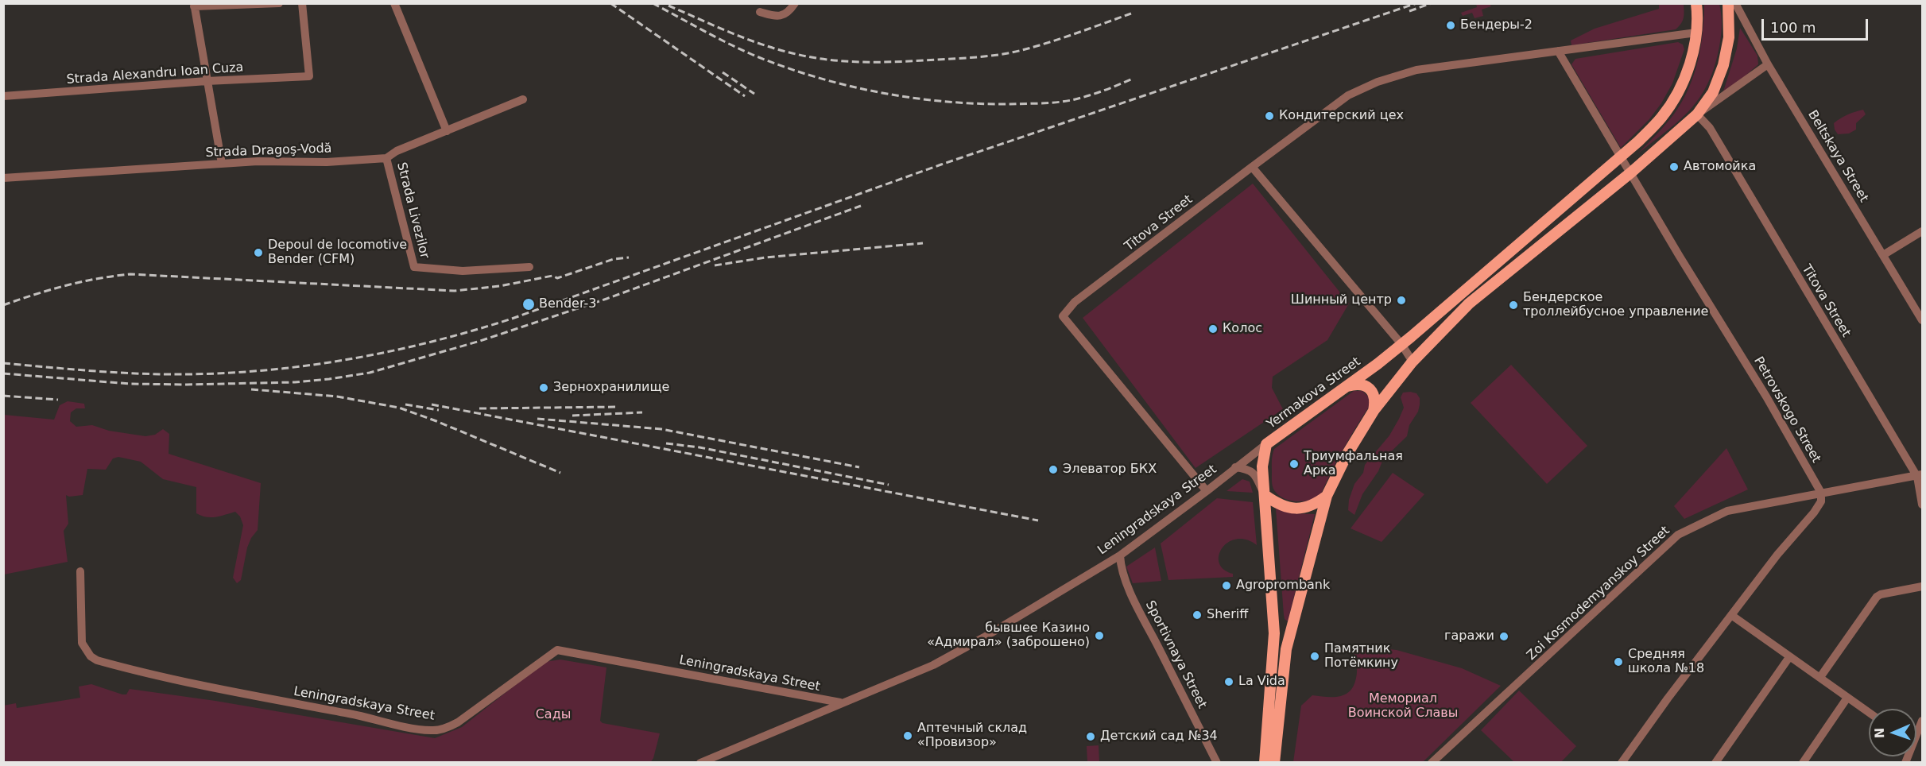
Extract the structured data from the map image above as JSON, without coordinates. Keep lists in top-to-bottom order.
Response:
{
  "streets": {
    "main road": ["Yermakova Street"],
    "street": [
      "Strada Alexandru Ioan Cuza",
      "Strada Dragoş-Vodă",
      "Beltskaya Street",
      "Strada Livezilor",
      "Titova Street",
      "Petrovskogo Street",
      "Leningradskaya Street",
      "Zoi Kosmodemyanskoy Street",
      "Sportivnaya Street"
    ]
  },
  "crossings": [
    ["Strada Dragoş-Vodă", "Strada Livezilor"],
    ["Titova Street", "Leningradskaya Street"],
    ["Titova Street", "Zoi Kosmodemyanskoy Street"],
    ["Yermakova Street", "Petrovskogo Street"],
    ["Yermakova Street", "Leningradskaya Street"],
    ["Petrovskogo Street", "Zoi Kosmodemyanskoy Street"],
    ["Leningradskaya Street", "Sportivnaya Street"]
  ],
  "parks": ["Мемориал Воинской Славы", "Сады"],
  "places": [
    "Бендеры-2",
    "Кондитерский цех",
    "Автомойка",
    "Depoul de locomotive Bender (CFM)",
    "Шинный центр",
    "Bender-3",
    "Бендерское троллейбусное управление",
    "Колос",
    "Зернохранилище",
    "Триумфальная Арка",
    "Элеватор БКХ",
    "Agroprombank",
    "Sheriff",
    "бывшее Казино «Адмирал» (заброшено)",
    "гаражи",
    "Памятник Потёмкину",
    "Средняя школа №18",
    "La Vida",
    "Аптечный склад «Провизор»",
    "Детский сад №34"
  ],
  "scale_bar": "100 m",
  "north": "left"
}
